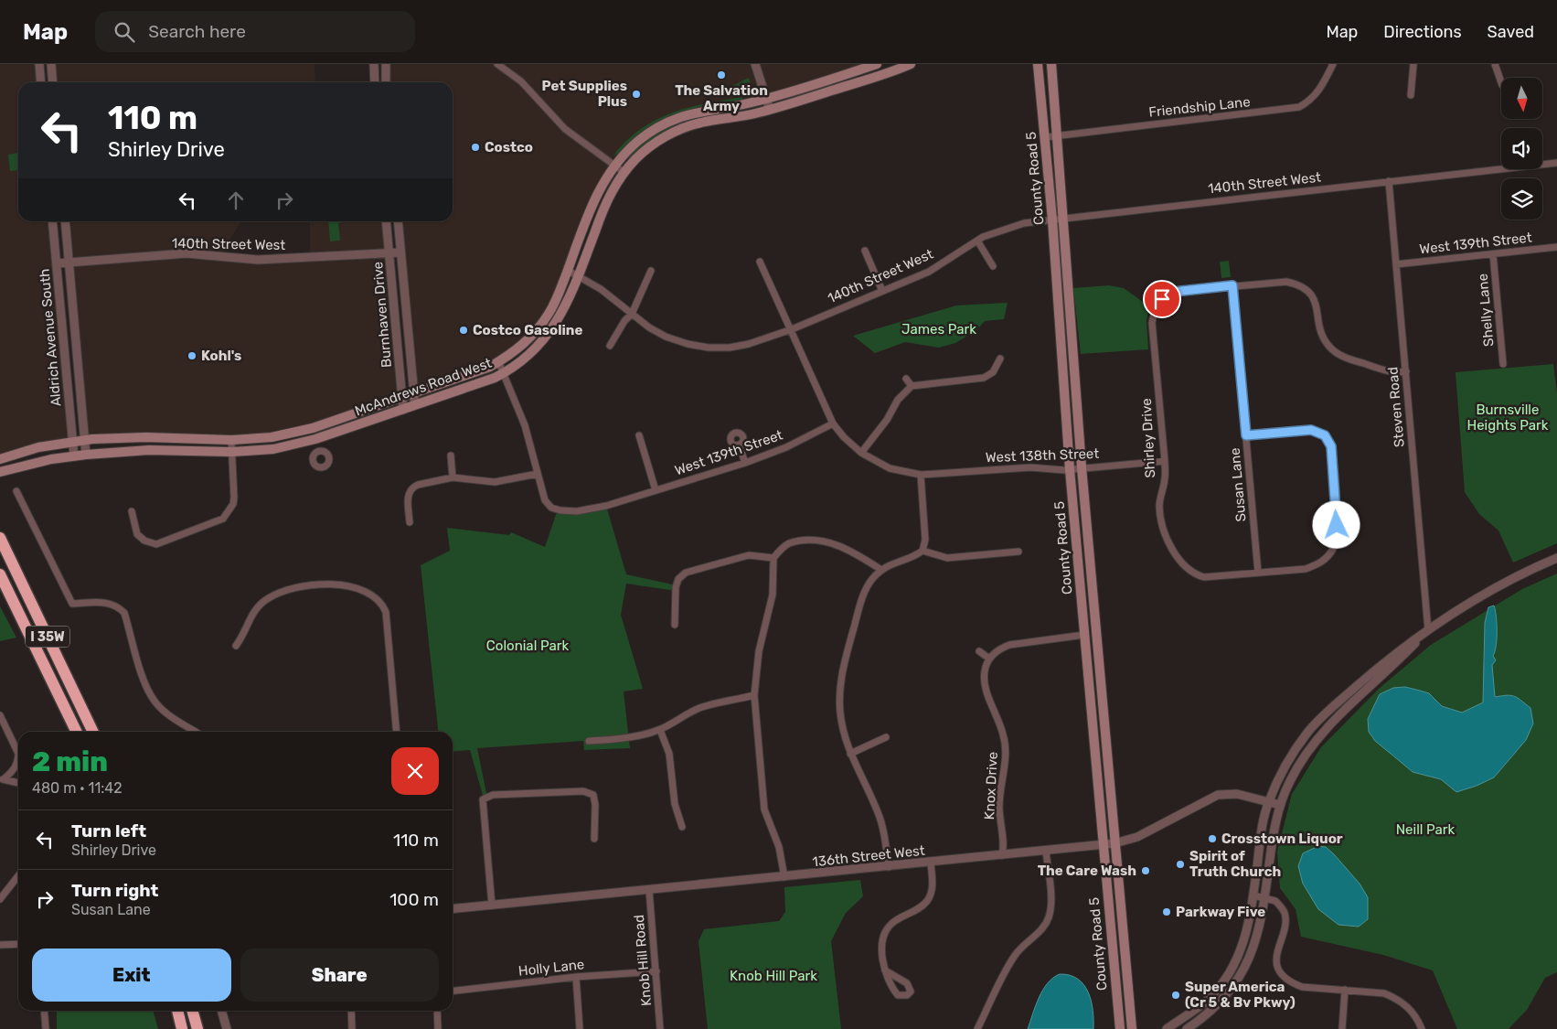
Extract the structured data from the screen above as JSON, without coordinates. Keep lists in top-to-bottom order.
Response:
{
  "streets": {
    "highway": ["I 35W"],
    "main road": ["County Road 5", "McAndrews Road West"],
    "street": [
      "Friendship Lane",
      "140th Street West",
      "West 139th Street",
      "Shelly Lane",
      "Burnhaven Drive",
      "Aldrich Avenue South",
      "Steven Road",
      "Shirley Drive",
      "West 138th Street",
      "Susan Lane",
      "Knox Drive",
      "136th Street West",
      "Knob Hill Road",
      "Holly Lane"
    ]
  },
  "crossings": [
    ["Friendship Lane", "County Road 5"],
    ["County Road 5", "140th Street West"],
    ["County Road 5", "West 138th Street"],
    ["County Road 5", "136th Street West"],
    ["140th Street West", "Burnhaven Drive"],
    ["140th Street West", "Aldrich Avenue South"],
    ["140th Street West", "McAndrews Road West"],
    ["140th Street West", "Steven Road"],
    ["140th Street West", "West 138th Street"],
    ["West 139th Street", "Shelly Lane"],
    ["West 139th Street", "Steven Road"],
    ["West 139th Street", "West 138th Street"],
    ["Burnhaven Drive", "McAndrews Road West"],
    ["Aldrich Avenue South", "McAndrews Road West"],
    ["Steven Road", "Shirley Drive"],
    ["Shirley Drive", "West 138th Street"],
    ["Shirley Drive", "Susan Lane"],
    ["Knox Drive", "136th Street West"],
    ["136th Street West", "Knob Hill Road"],
    ["Knob Hill Road", "Holly Lane"]
  ],
  "parks": [
    "James Park",
    "Burnsville Heights Park",
    "Colonial Park",
    "Neill Park",
    "Knob Hill Park"
  ],
  "places": [
    "The Salvation Army",
    "Pet Supplies Plus",
    "Costco",
    "Costco Gasoline",
    "Kohl's",
    "Crosstown Liquor",
    "Spirit of Truth Church",
    "The Care Wash",
    "Parkway Five",
    "Super America (Cr 5 & Bv Pkwy)"
  ],
  "north": "bottom",
  "page": {
    "header": "Map",
    "search": "Search here",
    "nav": ["Map", "Directions", "Saved"],
    "turn": ["110 m", "Shirley Drive"],
    "heading": ["2 min", "480 m · 11:42"],
    "list": [
      {
        "name": "Turn left",
        "note": "Shirley Drive",
        "value": "110 m"
      },
      {
        "name": "Turn right",
        "note": "Susan Lane",
        "value": "100 m"
      }
    ],
    "buttons": ["Exit", "Share"]
  }
}
